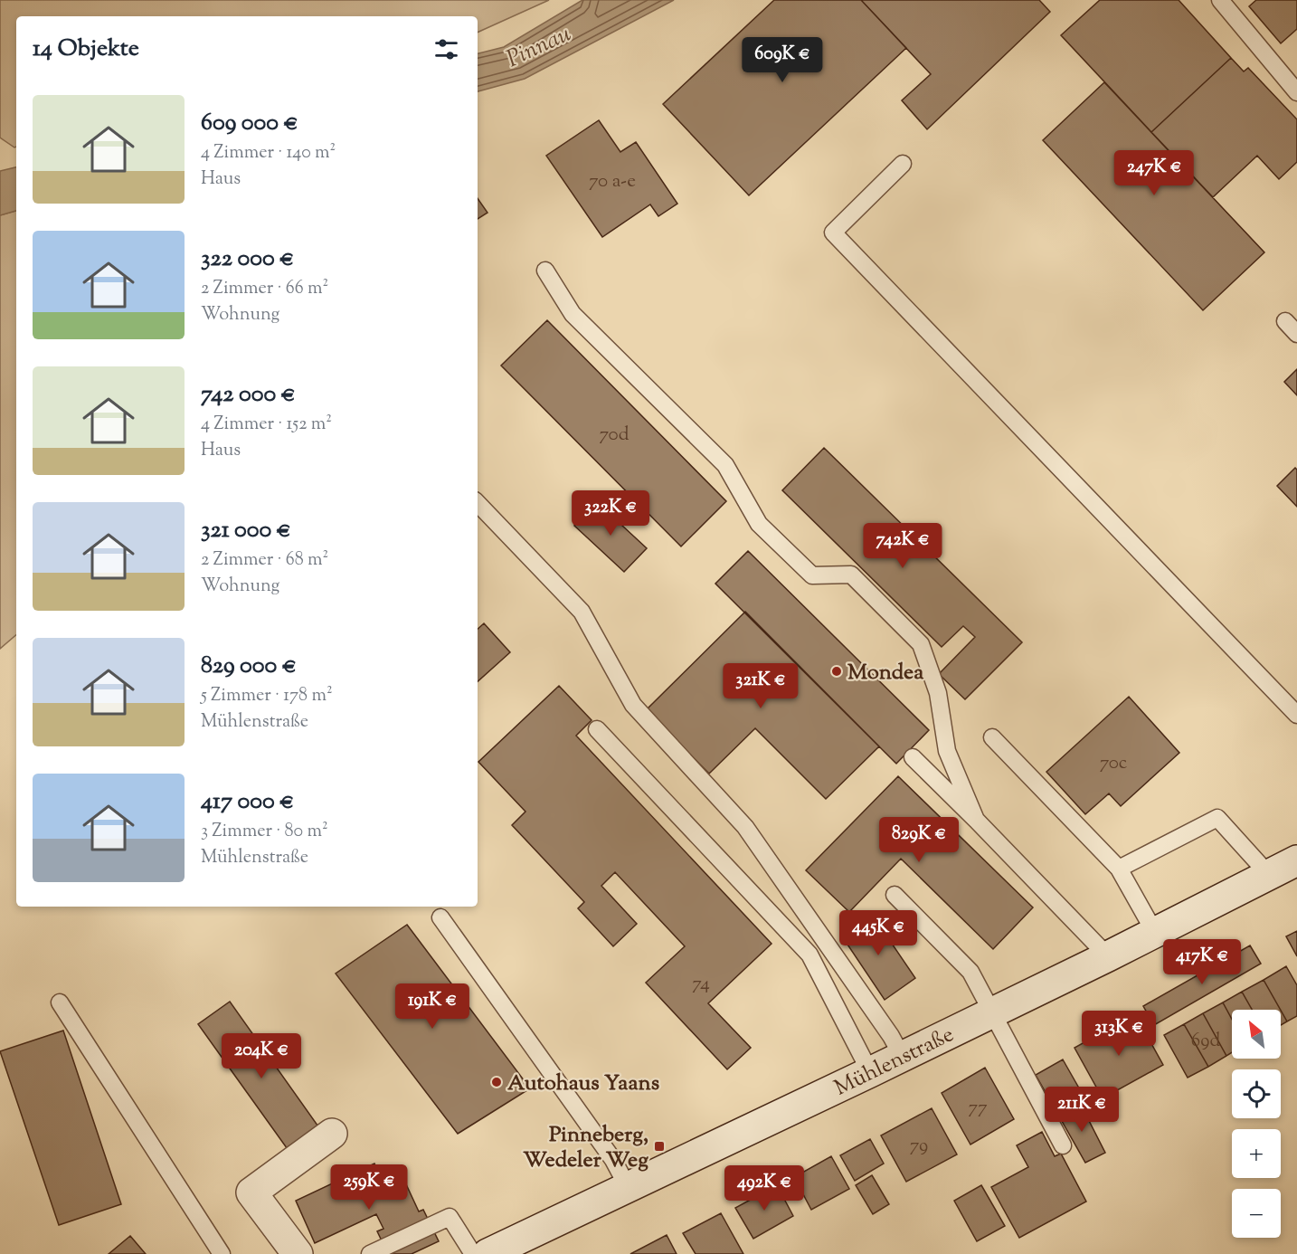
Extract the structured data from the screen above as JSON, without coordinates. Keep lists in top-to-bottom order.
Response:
{
  "streets": {
    "main road": ["Mühlenstraße"]
  },
  "water": ["Pinnau"],
  "places": {
    "other": ["Mondea", "Autohaus Yaans"],
    "transit": ["Pinneberg, Wedeler Weg"]
  },
  "house_numbers": [
    "70 a-e",
    "70d",
    "70c",
    "74",
    "69d",
    "77",
    "79"
  ],
  "north": "top left",
  "page": {
    "heading": "14 Objekte",
    "price": [
      "609K €",
      "247K €",
      "322K €",
      "742K €",
      "321K €",
      "829K €",
      "445K €",
      "417K €",
      "191K €",
      "313K €",
      "204K €",
      "211K €",
      "259K €",
      "492K €"
    ],
    "list": [
      {
        "name": "609 000 €",
        "note": "4 Zimmer · 140 m² · Haus"
      },
      {
        "name": "322 000 €",
        "note": "2 Zimmer · 66 m² · Wohnung"
      },
      {
        "name": "742 000 €",
        "note": "4 Zimmer · 152 m² · Haus"
      },
      {
        "name": "321 000 €",
        "note": "2 Zimmer · 68 m² · Wohnung"
      },
      {
        "name": "829 000 €",
        "note": "5 Zimmer · 178 m² · Mühlenstraße"
      },
      {
        "name": "417 000 €",
        "note": "3 Zimmer · 80 m² · Mühlenstraße"
      }
    ],
    "map_buttons": ["+", "−"]
  }
}
